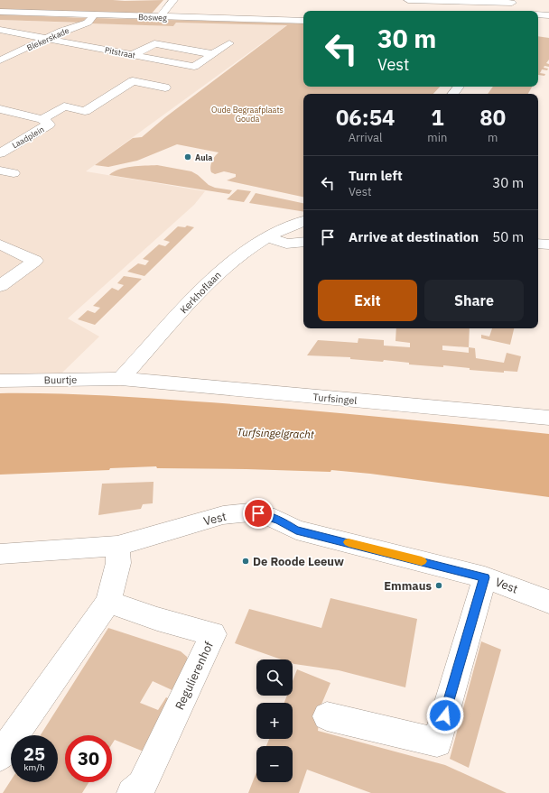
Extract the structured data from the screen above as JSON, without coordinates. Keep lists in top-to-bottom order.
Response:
{
  "streets": {
    "street": [
      "Bosweg",
      "Blekerskade",
      "Pitstraat",
      "Laadplein",
      "Kerkhoflaan",
      "Buurtje",
      "Turfsingel",
      "Vest",
      "Regulierenhof"
    ]
  },
  "crossings": [
    ["Bosweg", "Blekerskade"],
    ["Blekerskade", "Pitstraat"],
    ["Kerkhoflaan", "Buurtje"],
    ["Kerkhoflaan", "Turfsingel"],
    ["Buurtje", "Turfsingel"]
  ],
  "water": ["Turfsingelgracht"],
  "parks": ["Oude Begraafplaats Gouda"],
  "places": ["Aula", "De Roode Leeuw", "Emmaus"],
  "page": {
    "turn": ["30 m", "Vest"],
    "eta": [
      "06:54",
      "Arrival",
      "1",
      "min",
      "80",
      "m"
    ],
    "list": [
      {
        "name": "Turn left",
        "note": "Vest",
        "value": "30 m"
      },
      {
        "name": "Arrive at destination",
        "value": "50 m"
      }
    ],
    "buttons": ["Exit", "Share"],
    "map_buttons": ["+", "−"],
    "speed": "25 km/h",
    "limit": "30"
  }
}
